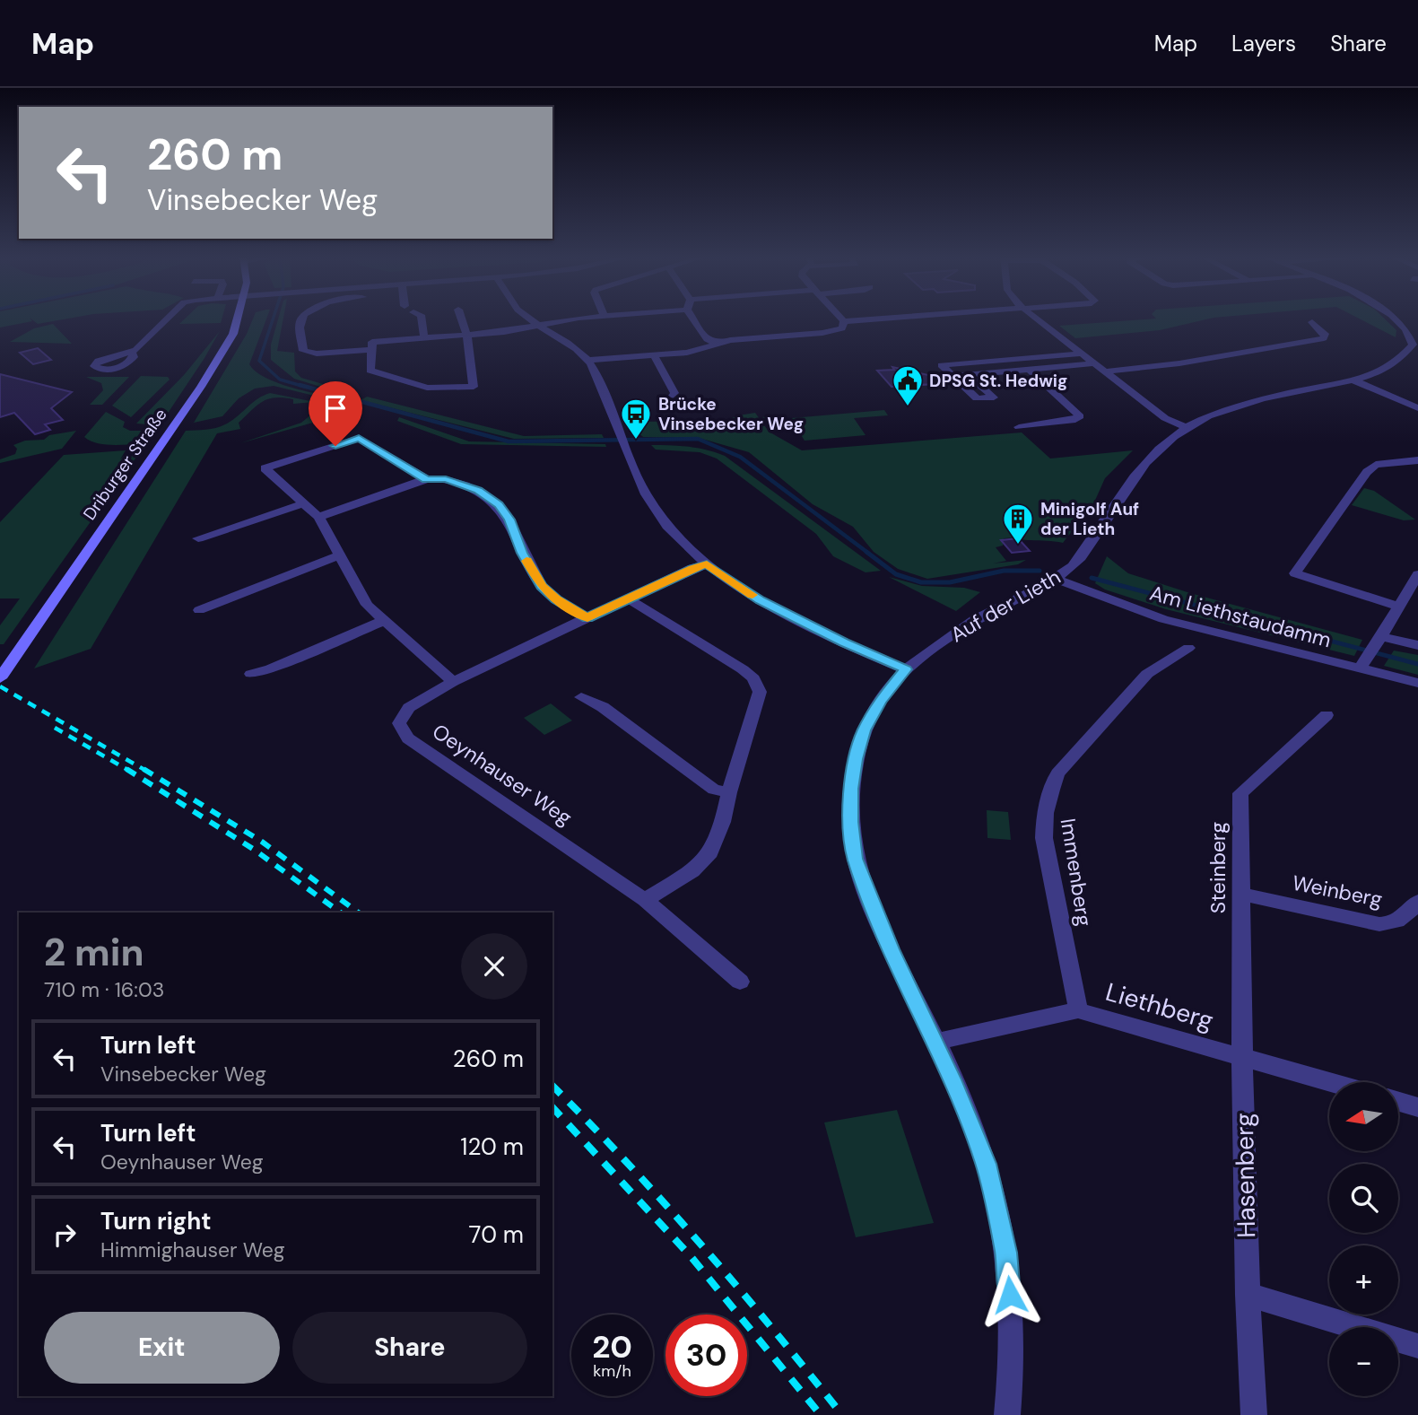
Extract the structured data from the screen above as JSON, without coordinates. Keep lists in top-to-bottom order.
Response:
{
  "streets": {
    "main road": ["Driburger Straße"],
    "street": [
      "Auf der Lieth",
      "Am Liethstaudamm",
      "Oeynhauser Weg",
      "Steinberg",
      "Immenberg",
      "Weinberg",
      "Liethberg",
      "Hasenberg"
    ]
  },
  "crossings": [
    ["Auf der Lieth", "Am Liethstaudamm"],
    ["Auf der Lieth", "Liethberg"],
    ["Steinberg", "Weinberg"],
    ["Steinberg", "Liethberg"],
    ["Steinberg", "Hasenberg"],
    ["Immenberg", "Liethberg"],
    ["Liethberg", "Hasenberg"]
  ],
  "places": {
    "public building": ["DPSG St. Hedwig"],
    "bus stop": ["Brücke Vinsebecker Weg"],
    "building": ["Minigolf Auf der Lieth"]
  },
  "north": "left",
  "page": {
    "header": "Map",
    "nav": ["Map", "Layers", "Share"],
    "turn": ["260 m", "Vinsebecker Weg"],
    "heading": ["2 min", "710 m · 16:03"],
    "list": [
      {
        "name": "Turn left",
        "note": "Vinsebecker Weg",
        "value": "260 m"
      },
      {
        "name": "Turn left",
        "note": "Oeynhauser Weg",
        "value": "120 m"
      },
      {
        "name": "Turn right",
        "note": "Himmighauser Weg",
        "value": "70 m"
      }
    ],
    "map_buttons": ["+", "−"],
    "buttons": ["Exit", "Share"],
    "speed": "20 km/h",
    "limit": "30"
  }
}
